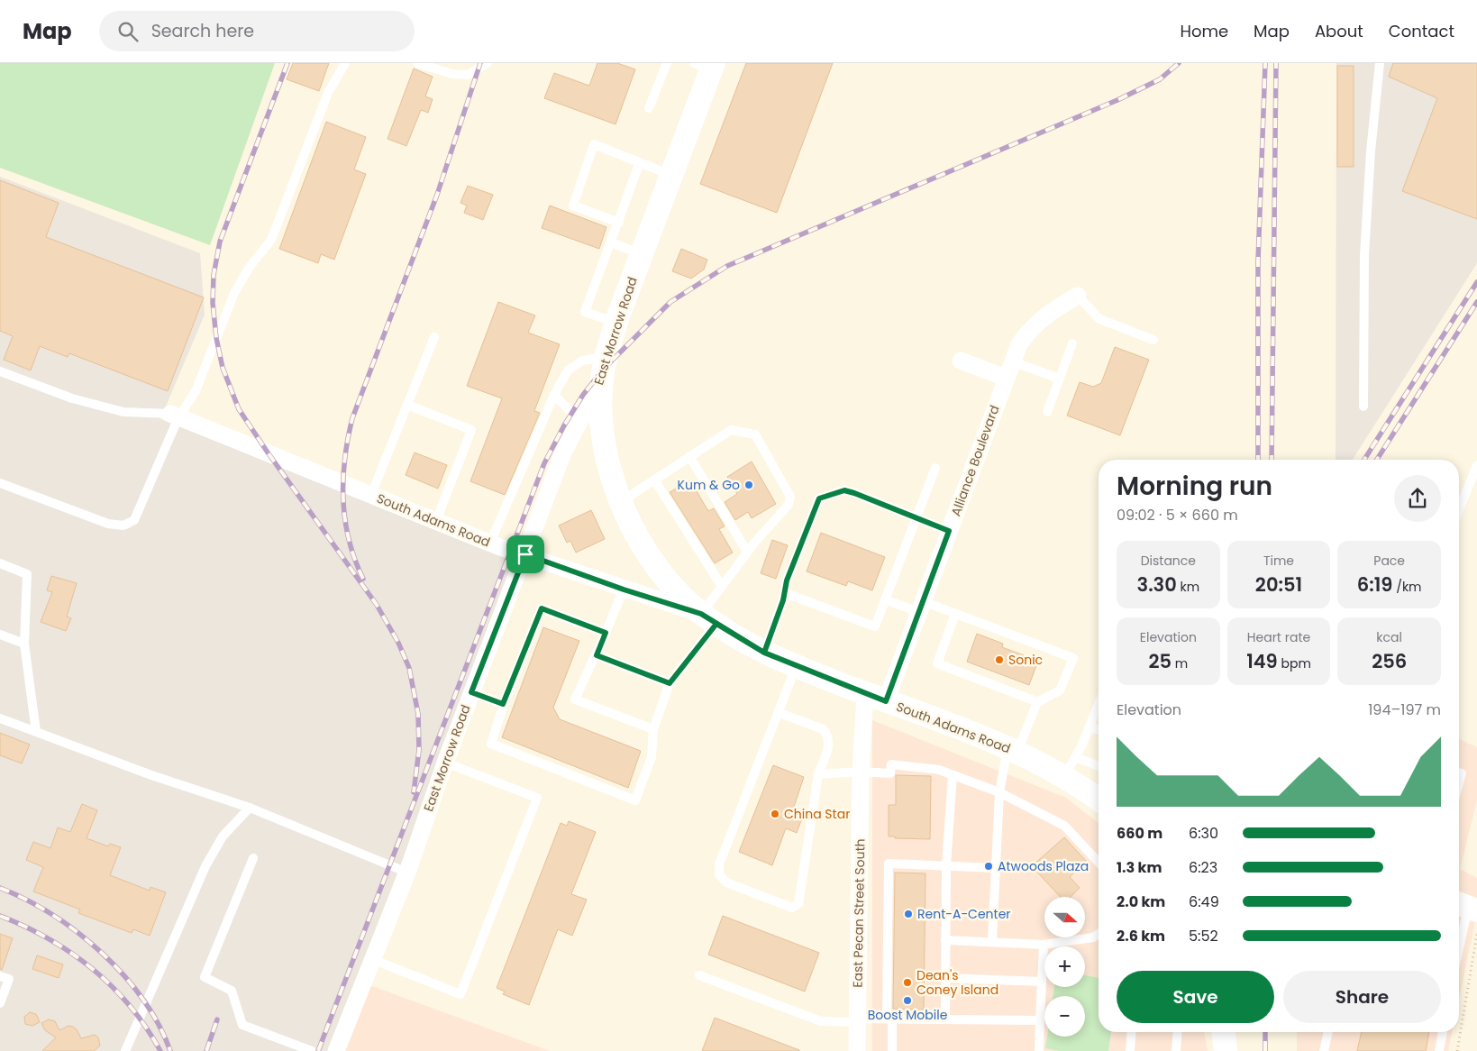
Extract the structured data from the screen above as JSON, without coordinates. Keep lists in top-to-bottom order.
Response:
{
  "streets": {
    "main road": ["East Morrow Road", "South Adams Road"],
    "street": ["Alliance Boulevard", "East Pecan Street South"]
  },
  "crossings": [
    ["East Morrow Road", "South Adams Road"],
    ["Alliance Boulevard", "South Adams Road"],
    ["Alliance Boulevard", "East Pecan Street South"],
    ["South Adams Road", "East Pecan Street South"]
  ],
  "places": [
    "Kum & Go",
    "Sonic",
    "China Star",
    "Atwoods Plaza",
    "Rent-A-Center",
    "Dean's Coney Island",
    "Boost Mobile"
  ],
  "north": "right",
  "page": {
    "header": "Map",
    "search": "Search here",
    "nav": [
      "Home",
      "Map",
      "About",
      "Contact"
    ],
    "heading": ["Morning run", "09:02 · 5 × 660 m"],
    "stats": [
      ["Distance", "3.30 km"],
      ["Time", "20:51"],
      ["Pace", "6:19 /km"],
      ["Elevation", "25 m"],
      ["Heart rate", "149 bpm"],
      ["kcal", "256"]
    ],
    "chart": ["Elevation", "194–197 m"],
    "list": [
      {
        "name": "660 m",
        "note": "6:30"
      },
      {
        "name": "1.3 km",
        "note": "6:23"
      },
      {
        "name": "2.0 km",
        "note": "6:49"
      },
      {
        "name": "2.6 km",
        "note": "5:52"
      }
    ],
    "map_buttons": ["+", "−"],
    "buttons": ["Save", "Share"]
  }
}
